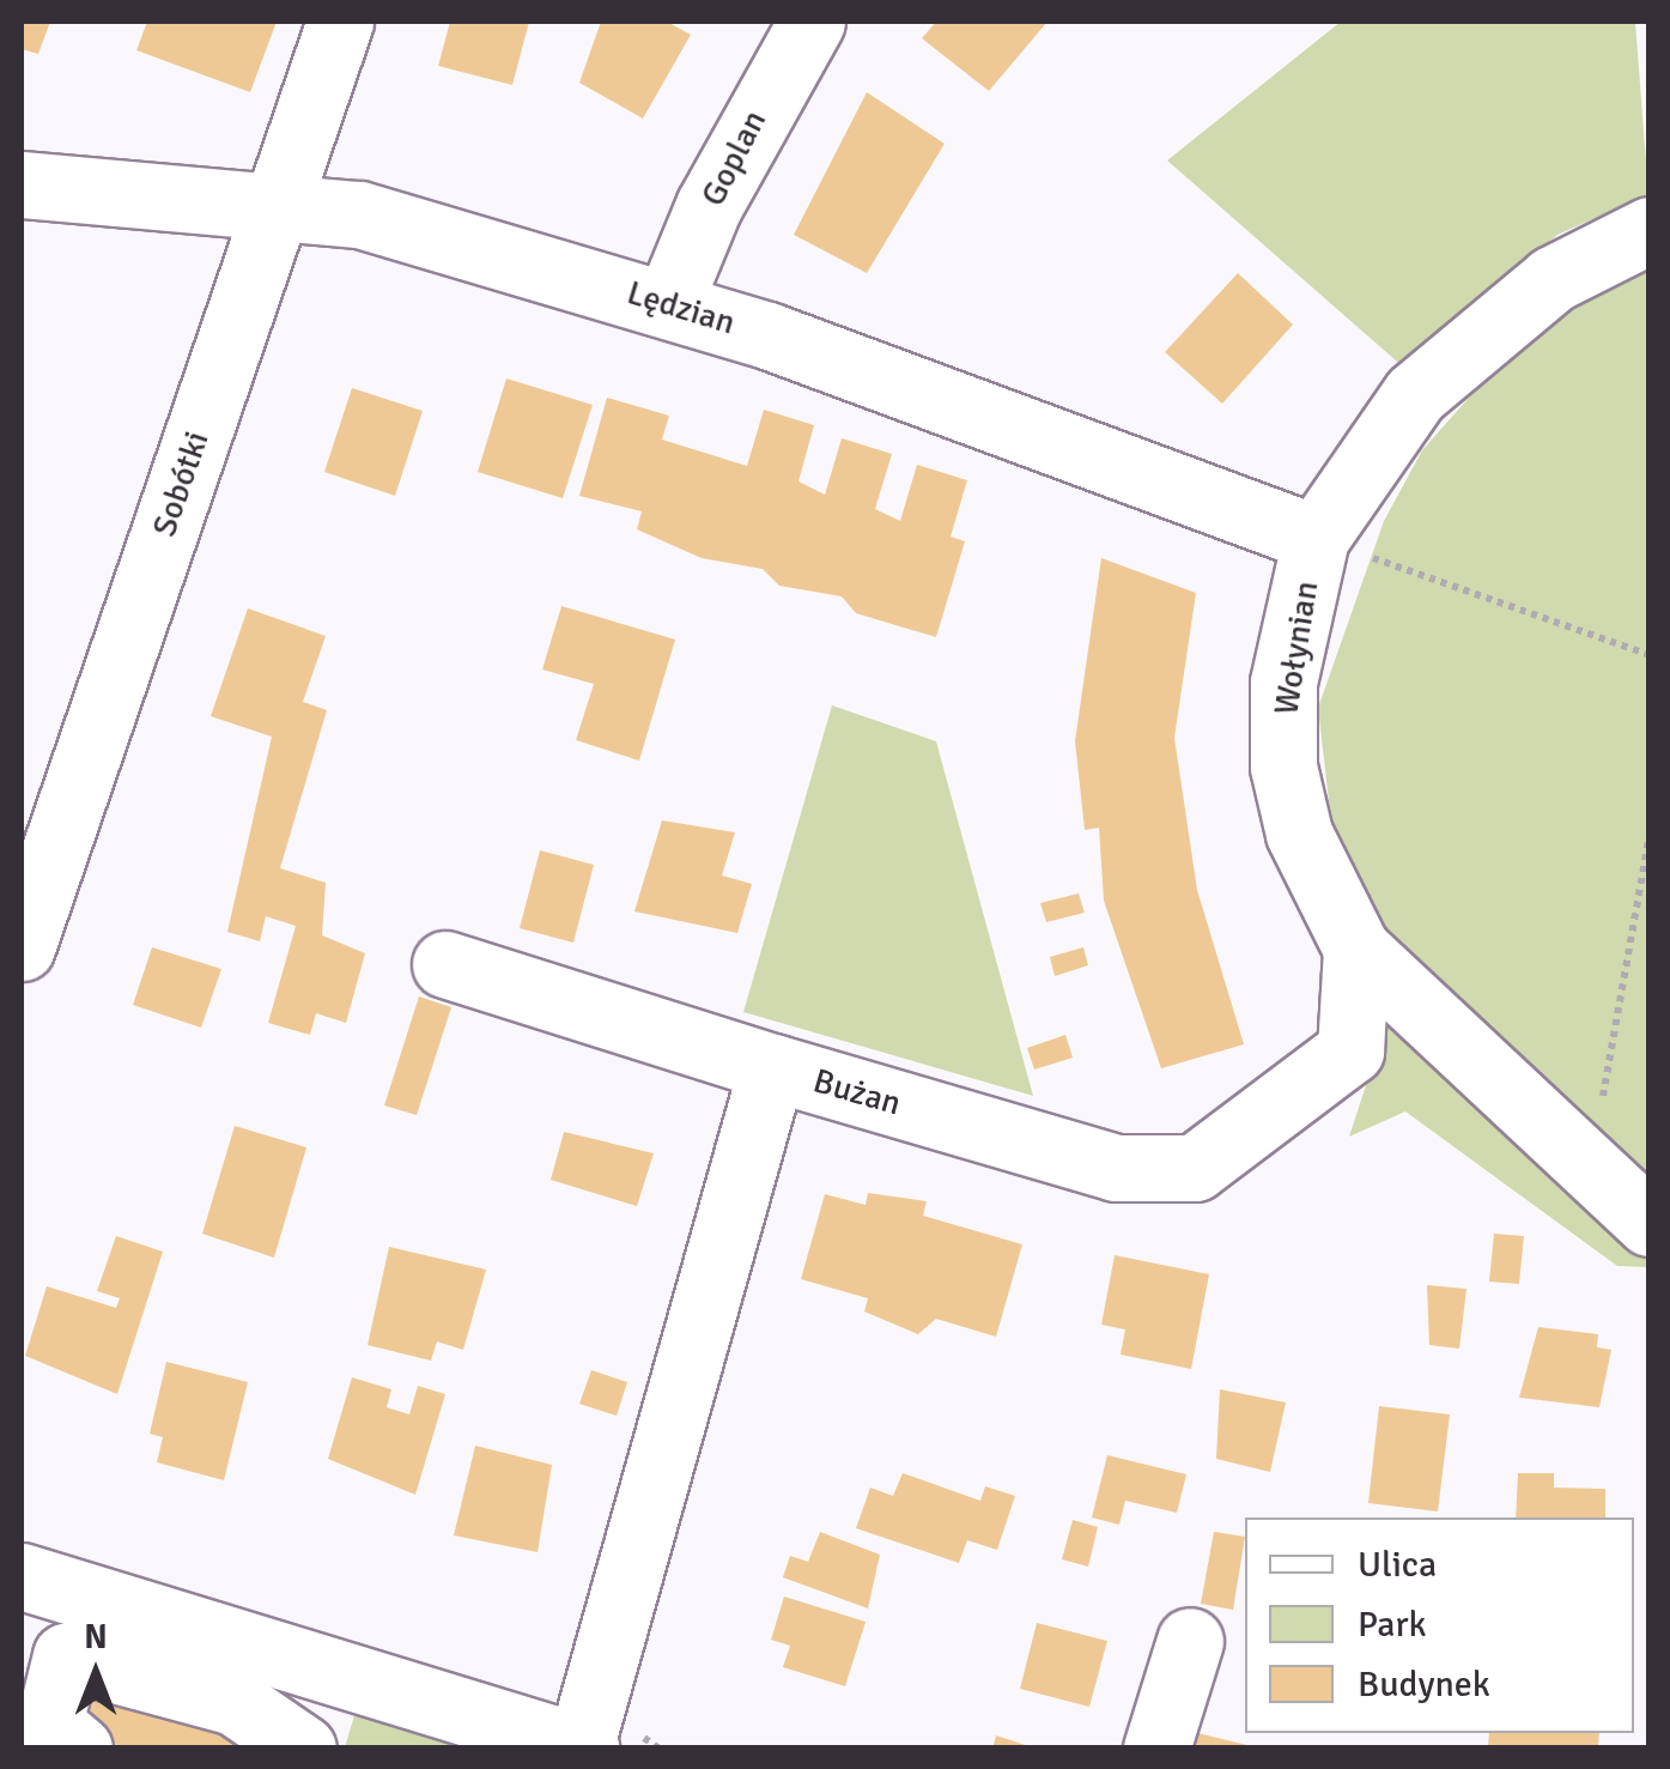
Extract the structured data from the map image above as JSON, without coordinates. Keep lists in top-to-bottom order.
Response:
{
  "streets": {
    "street": [
      "Goplan",
      "Lędzian",
      "Sobótki",
      "Wołynian",
      "Bużan"
    ]
  },
  "crossings": [
    ["Goplan", "Lędzian"],
    ["Lędzian", "Sobótki"],
    ["Lędzian", "Wołynian"],
    ["Wołynian", "Bużan"]
  ],
  "legend": ["Ulica", "Park", "Budynek"],
  "north": "top"
}
